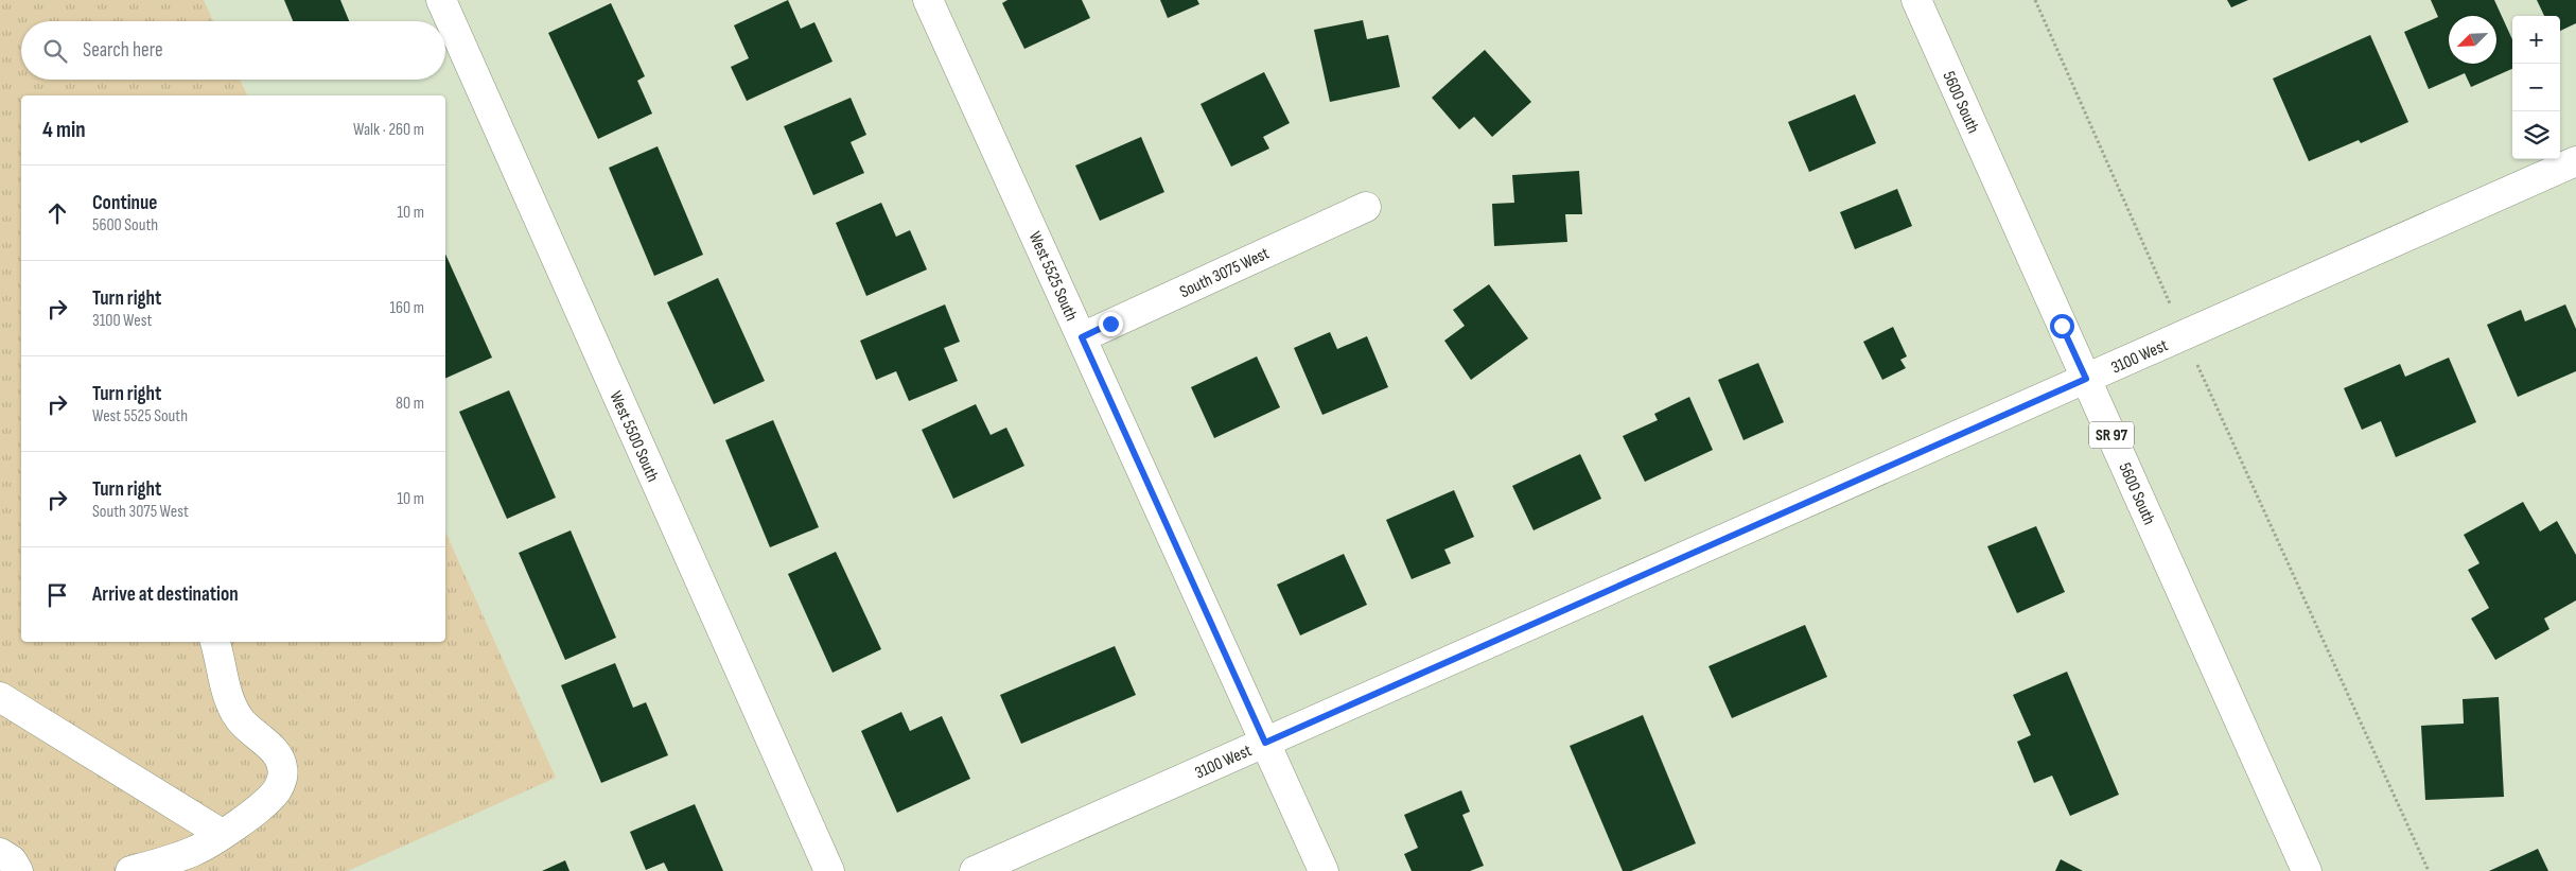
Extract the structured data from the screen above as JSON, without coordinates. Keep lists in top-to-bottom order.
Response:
{
  "streets": {
    "street": [
      "5600 South",
      "South 3075 West",
      "West 5525 South",
      "3100 West",
      "SR 97",
      "West 5500 South"
    ]
  },
  "crossings": [
    ["5600 South", "3100 West"],
    ["South 3075 West", "West 5525 South"],
    ["West 5525 South", "3100 West"]
  ],
  "north": "bottom left",
  "page": {
    "map_buttons": ["+", "−"],
    "search": "Search here",
    "heading": ["4 min", "Walk · 260 m"],
    "list": [
      ["Continue", "5600 South", "10 m"],
      ["Turn right", "3100 West", "160 m"],
      ["Turn right", "West 5525 South", "80 m"],
      ["Turn right", "South 3075 West", "10 m"],
      "Arrive at destination"
    ]
  }
}
